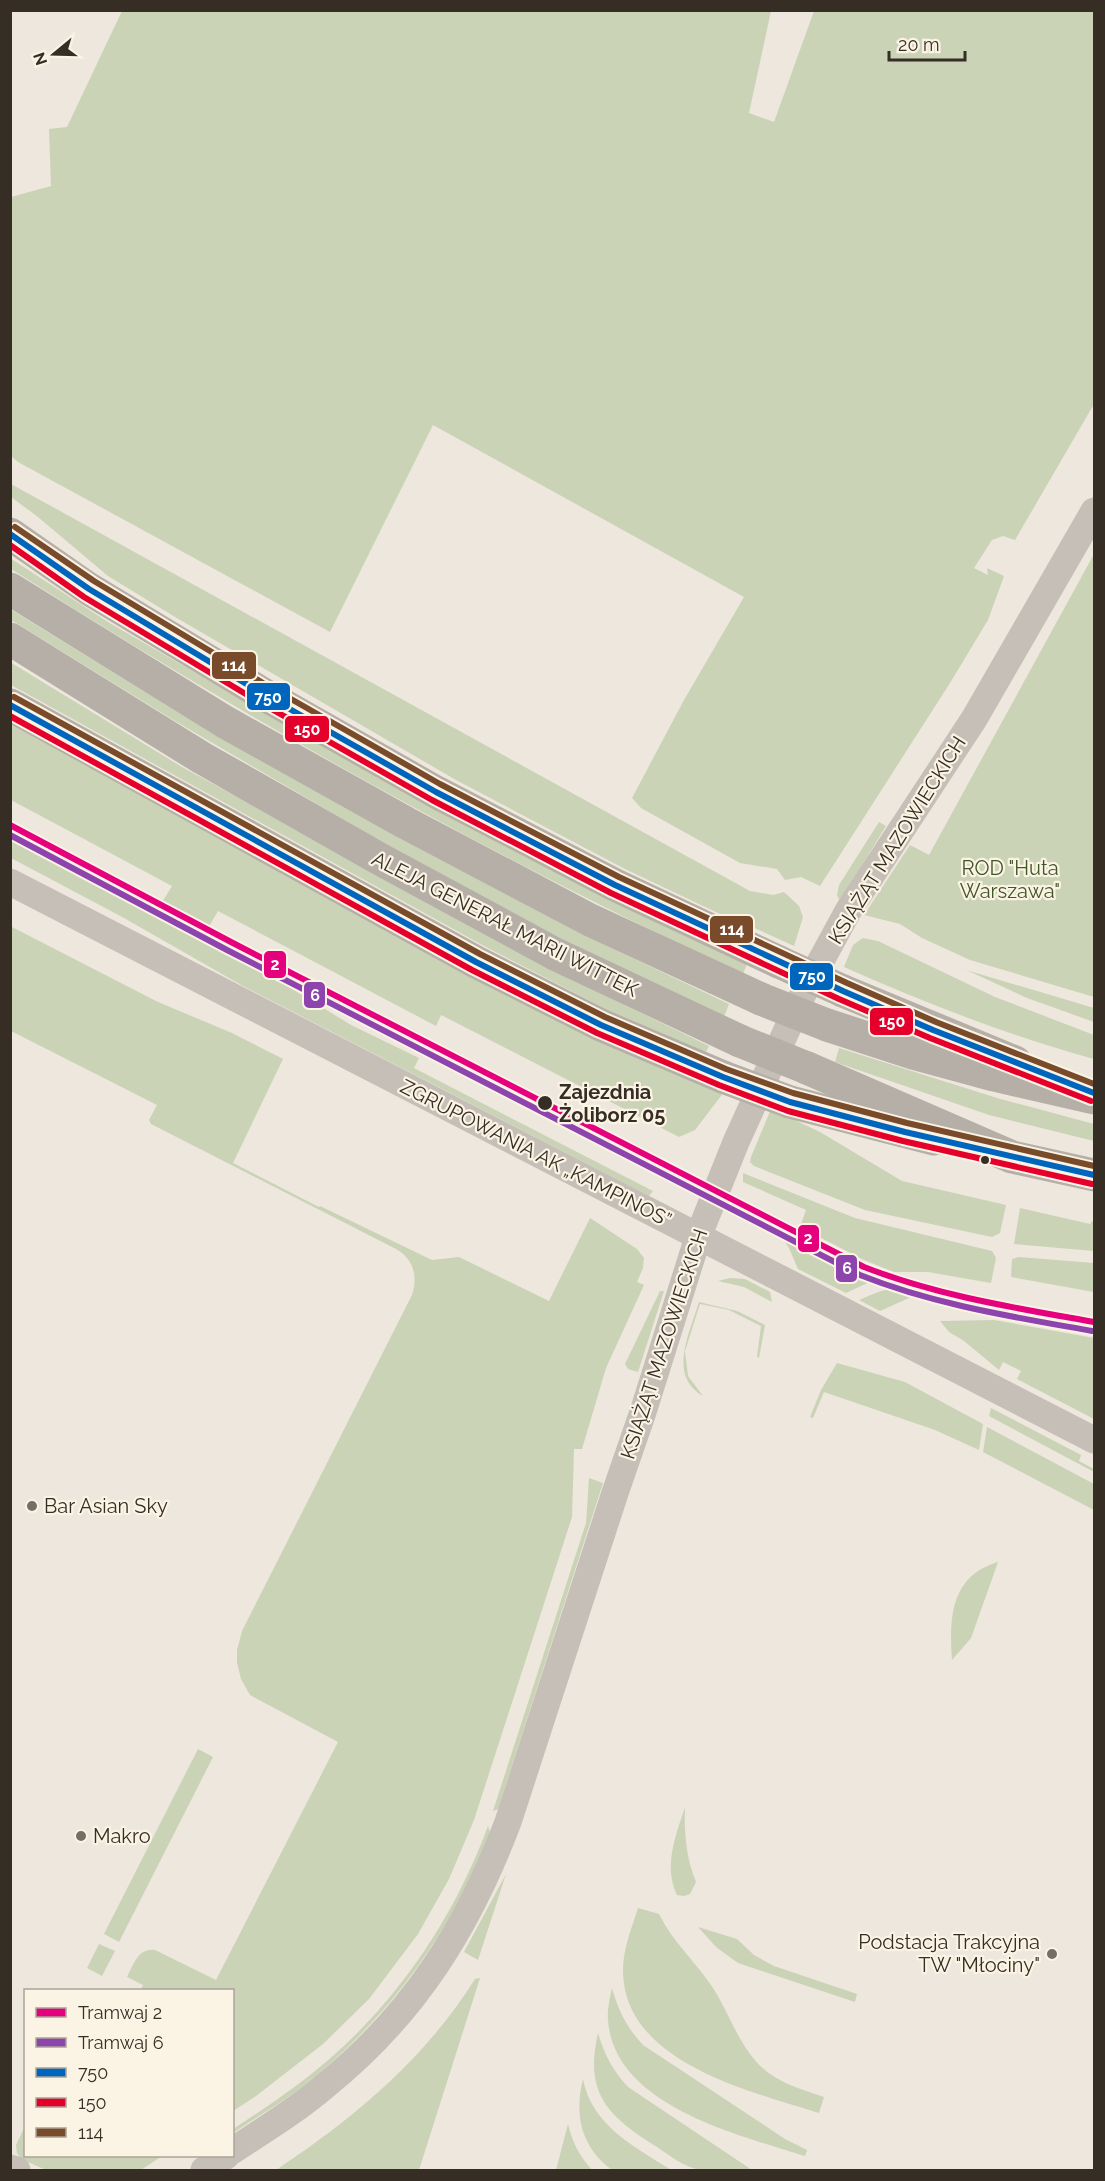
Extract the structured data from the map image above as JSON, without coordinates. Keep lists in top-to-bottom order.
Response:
{
  "streets": {
    "main road": ["ALEJA GENERAŁ MARII WITTEK"],
    "street": ["KSIĄŻĄT MAZOWIECKICH", "ZGRUPOWANIA AK „KAMPINOS”"]
  },
  "crossings": [
    ["KSIĄŻĄT MAZOWIECKICH", "ZGRUPOWANIA AK „KAMPINOS”"]
  ],
  "parks": ["ROD \"Huta Warszawa\""],
  "places": [
    "Zajezdnia Żoliborz 05",
    "Bar Asian Sky",
    "Makro",
    "Podstacja Trakcyjna TW \"Młociny\""
  ],
  "lines": [
    "transit line 114",
    "transit line 750",
    "transit line 150",
    "tram line 2",
    "tram line 6"
  ],
  "legend": [
    "Tramwaj 2",
    "Tramwaj 6",
    "750",
    "150",
    "114"
  ],
  "scale_bar": "20 m",
  "north": "left"
}
